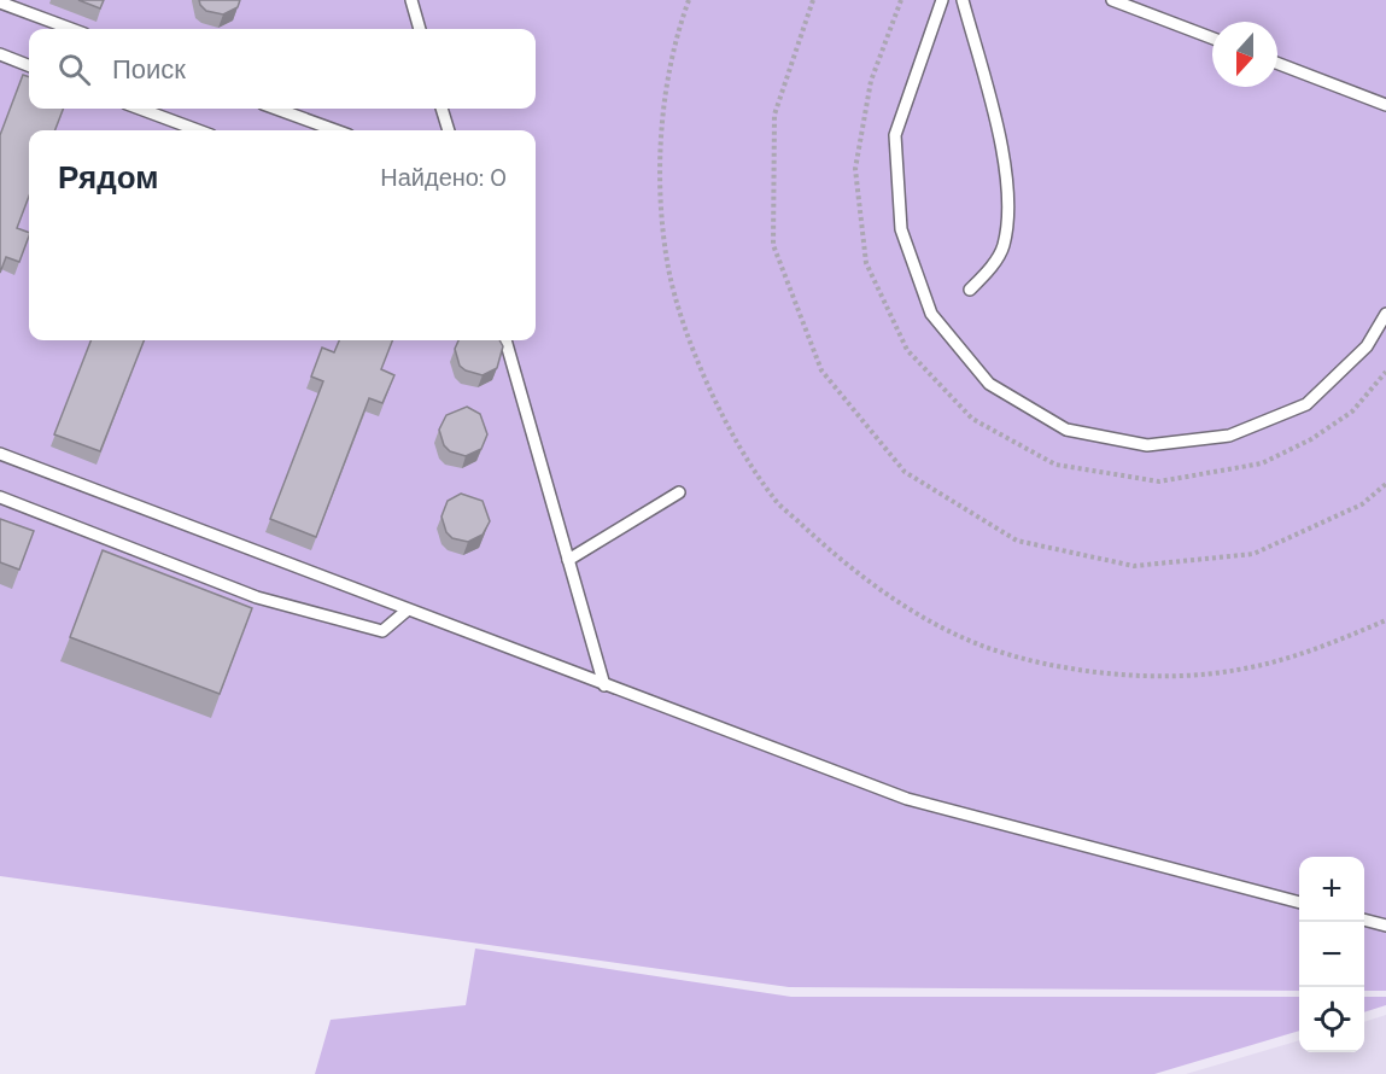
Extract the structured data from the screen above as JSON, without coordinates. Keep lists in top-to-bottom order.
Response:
{
  "north": "bottom",
  "page": {
    "search": "Поиск",
    "heading": ["Рядом", "Найдено: 0"],
    "map_buttons": ["+", "−"]
  }
}
